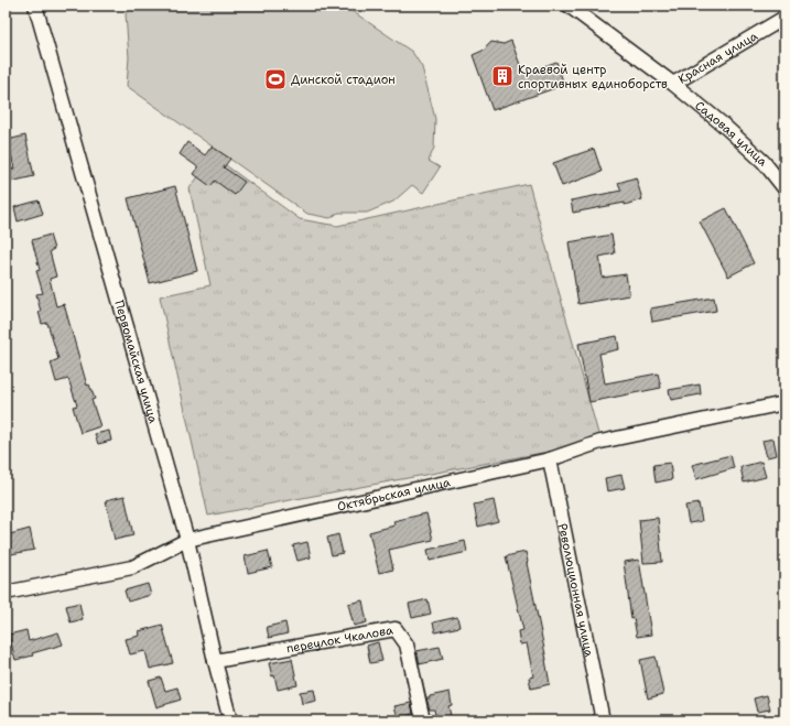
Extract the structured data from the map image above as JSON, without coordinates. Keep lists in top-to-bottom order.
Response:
{
  "streets": {
    "street": [
      "Красная улица",
      "Садовая улица",
      "Первомайская улица",
      "Октябрьская улица",
      "Революционная улица",
      "переулок Чкалова"
    ]
  },
  "crossings": [
    ["Красная улица", "Садовая улица"],
    ["Первомайская улица", "Октябрьская улица"],
    ["Первомайская улица", "переулок Чкалова"],
    ["Октябрьская улица", "Революционная улица"]
  ],
  "places": {
    "building": ["Краевой центр спортивных единоборств"],
    "sports": ["Динской стадион"]
  }
}
